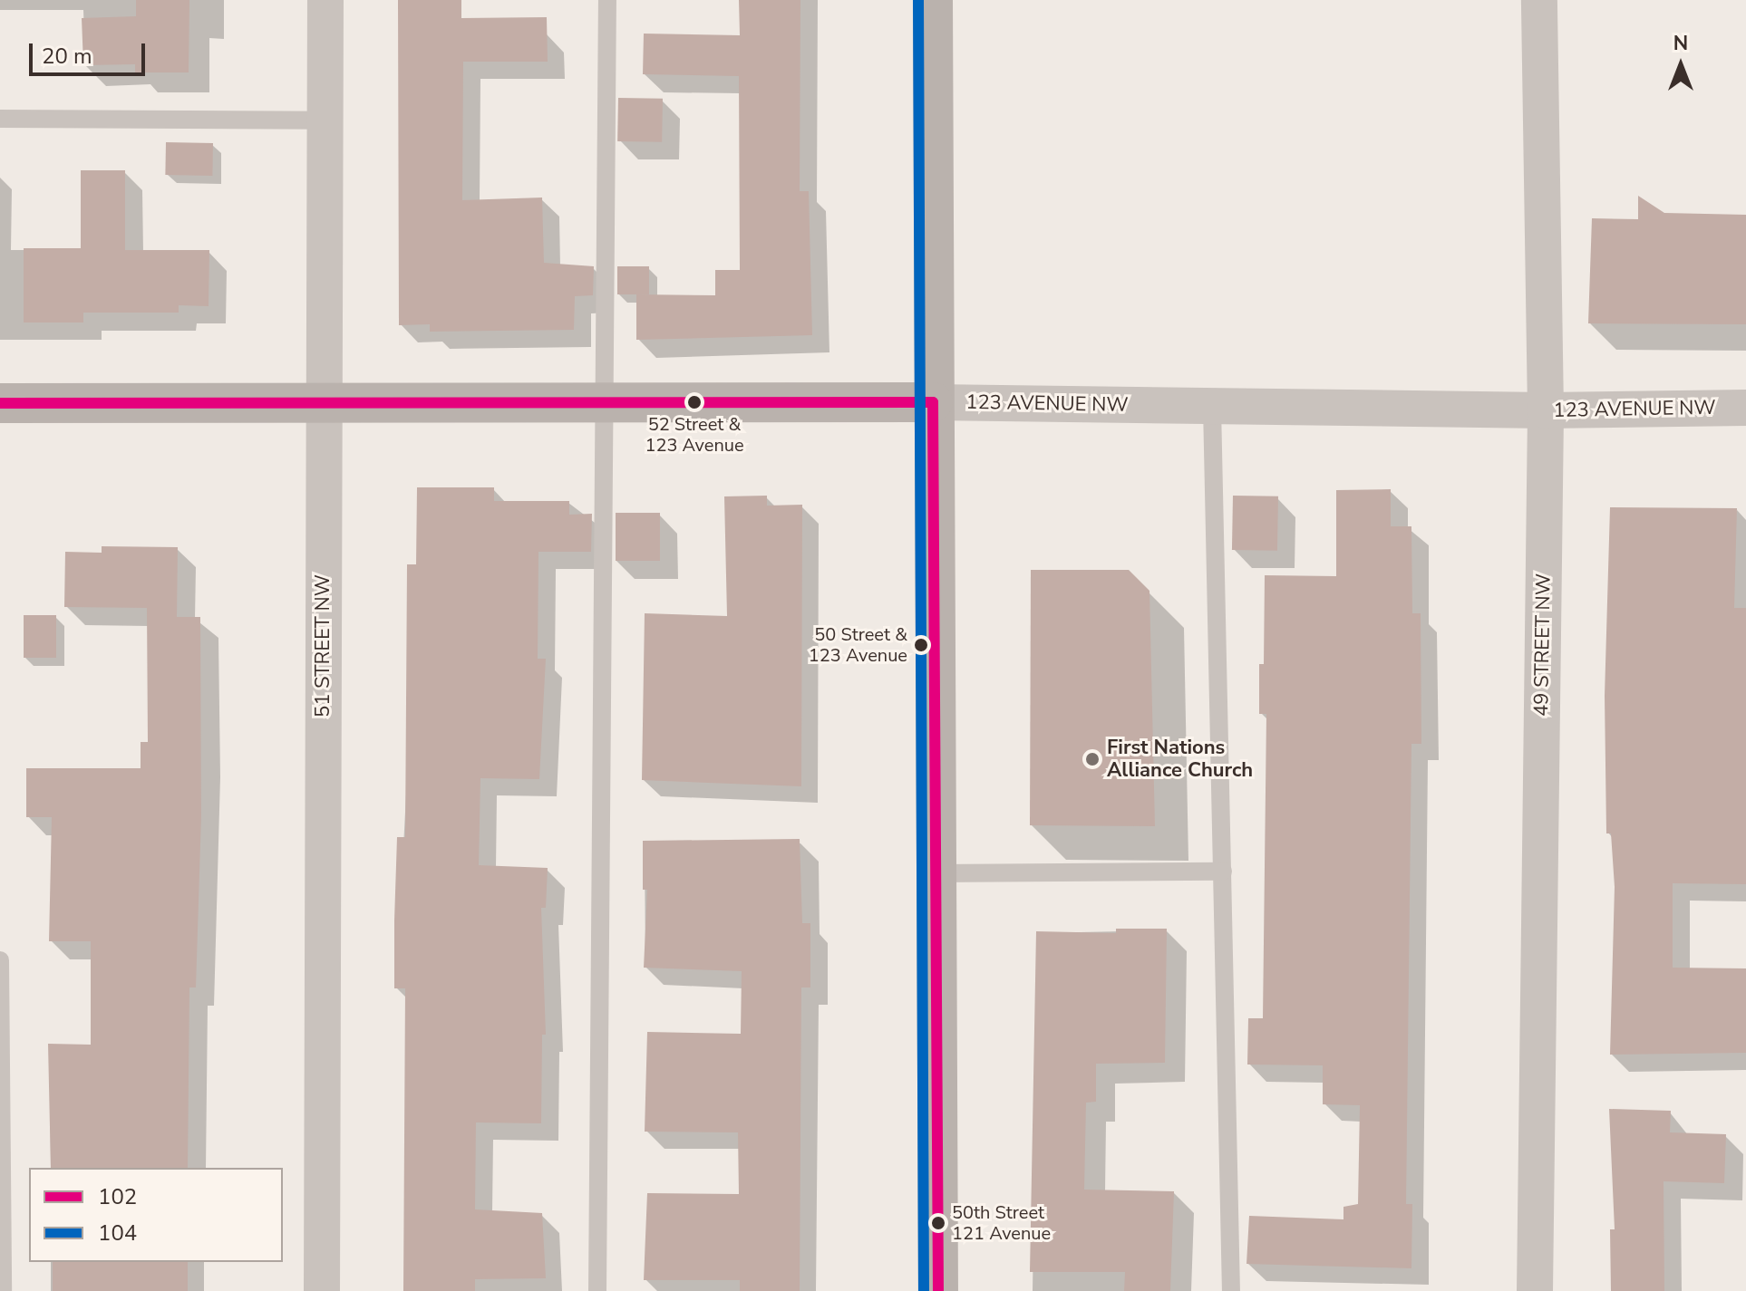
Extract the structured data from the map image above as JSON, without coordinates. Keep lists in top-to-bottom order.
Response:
{
  "streets": {
    "main road": ["123 AVENUE NW"],
    "street": ["49 STREET NW", "51 STREET NW"]
  },
  "crossings": [
    ["123 AVENUE NW", "49 STREET NW"],
    ["123 AVENUE NW", "51 STREET NW"]
  ],
  "places": [
    "52 Street & 123 Avenue",
    "50 Street & 123 Avenue",
    "First Nations Alliance Church",
    "50th Street 121 Avenue"
  ],
  "lines": ["transit line 104", "transit line 102"],
  "legend": ["102", "104"],
  "scale_bar": "20 m",
  "north": "top"
}
